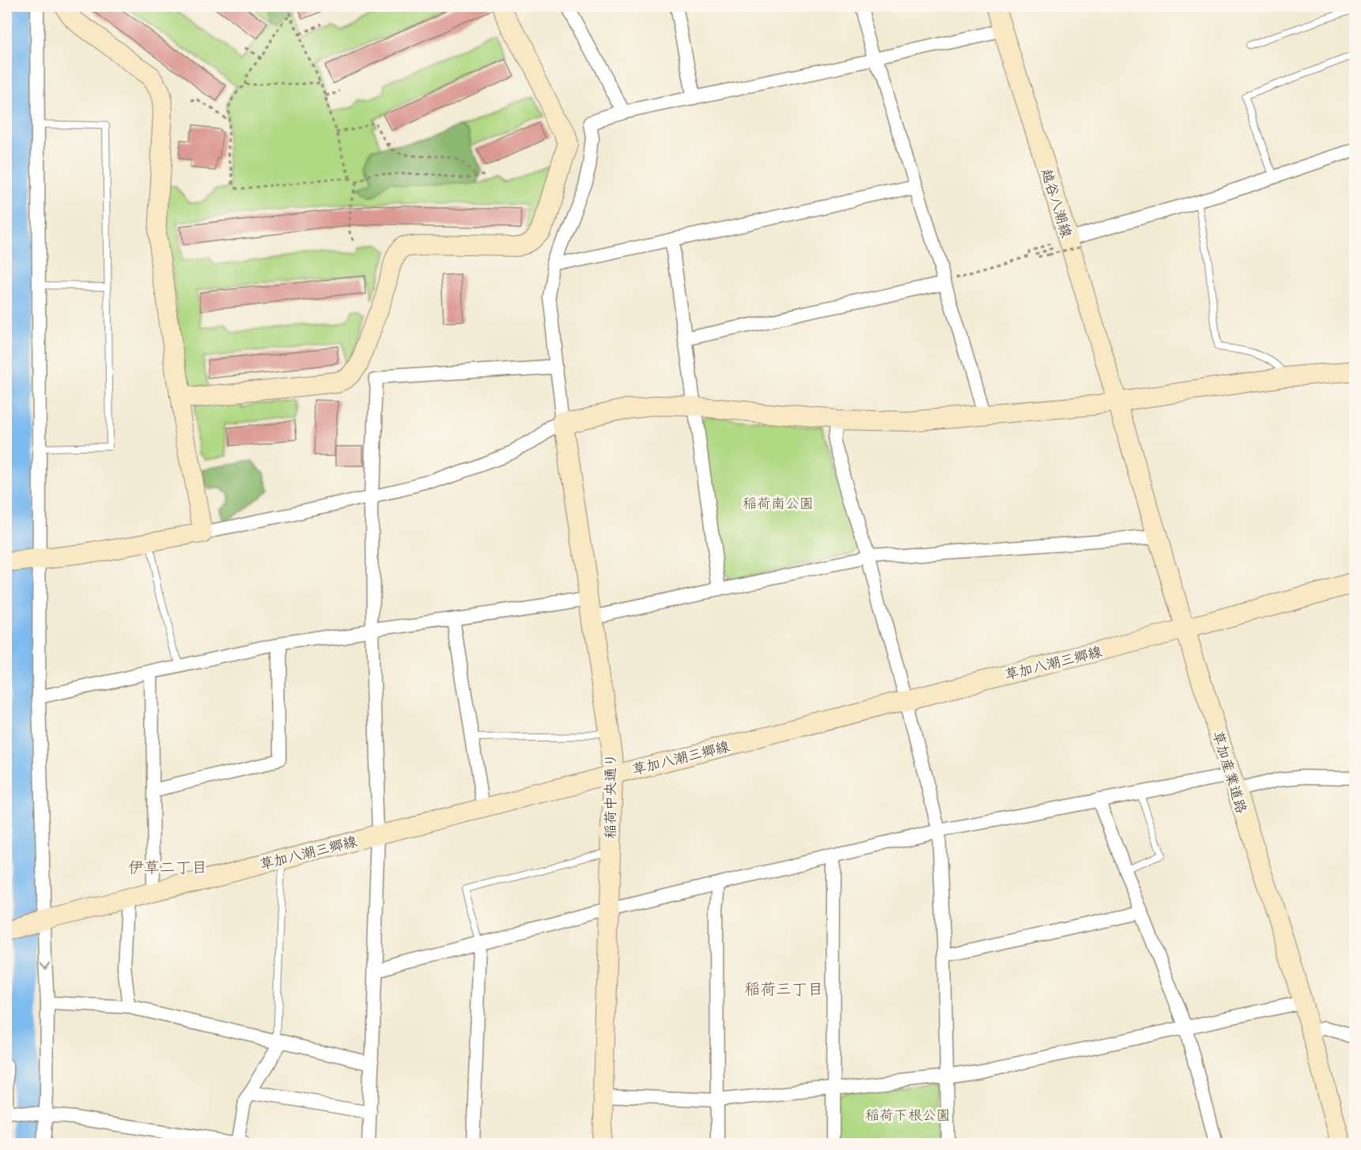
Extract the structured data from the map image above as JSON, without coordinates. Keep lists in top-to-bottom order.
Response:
{
  "streets": {
    "street": [
      "越谷八潮線",
      "草加八潮三郷線",
      "草加産業道路",
      "稲荷中央通り"
    ]
  },
  "crossings": [
    ["越谷八潮線", "草加産業道路"],
    ["草加八潮三郷線", "草加産業道路"],
    ["草加八潮三郷線", "稲荷中央通り"]
  ],
  "districts": ["伊草二丁目", "稲荷三丁目"],
  "parks": ["稲荷南公園", "稲荷下根公園"]
}
